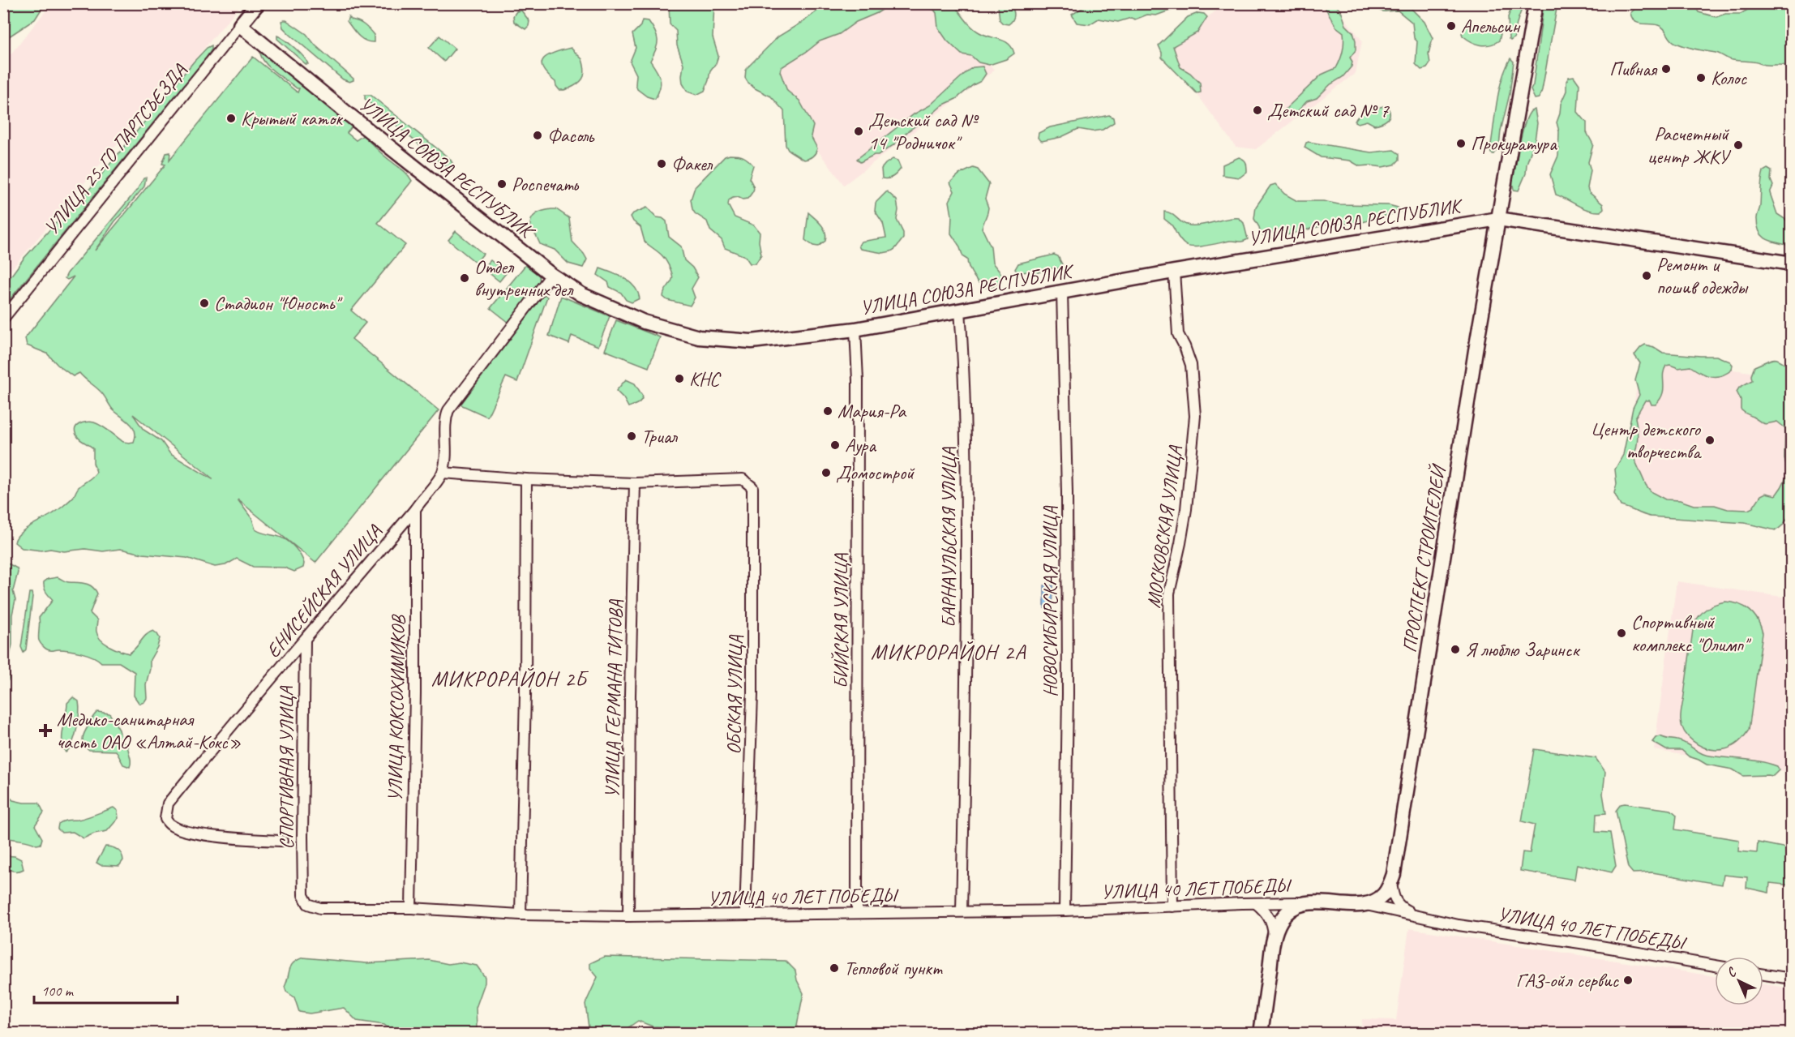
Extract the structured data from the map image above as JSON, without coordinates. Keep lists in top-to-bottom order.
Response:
{
  "streets": {
    "street": [
      "УЛИЦА 25-ГО ПАРТСЪЕЗДА",
      "УЛИЦА СОЮЗА РЕСПУБЛИК",
      "МОСКОВСКАЯ УЛИЦА",
      "БАРНАУЛЬСКАЯ УЛИЦА",
      "ПРОСПЕКТ СТРОИТЕЛЕЙ",
      "ЕНИСЕЙСКАЯ УЛИЦА",
      "НОВОСИБИРСКАЯ УЛИЦА",
      "БИЙСКАЯ УЛИЦА",
      "ОБСКАЯ УЛИЦА",
      "УЛИЦА ГЕРМАНА ТИТОВА",
      "УЛИЦА КОКСОХИМИКОВ",
      "СПОРТИВНАЯ УЛИЦА",
      "УЛИЦА 40 ЛЕТ ПОБЕДЫ"
    ]
  },
  "crossings": [
    ["УЛИЦА 25-ГО ПАРТСЪЕЗДА", "УЛИЦА СОЮЗА РЕСПУБЛИК"],
    ["УЛИЦА СОЮЗА РЕСПУБЛИК", "МОСКОВСКАЯ УЛИЦА"],
    ["УЛИЦА СОЮЗА РЕСПУБЛИК", "БАРНАУЛЬСКАЯ УЛИЦА"],
    ["УЛИЦА СОЮЗА РЕСПУБЛИК", "ПРОСПЕКТ СТРОИТЕЛЕЙ"],
    ["УЛИЦА СОЮЗА РЕСПУБЛИК", "НОВОСИБИРСКАЯ УЛИЦА"],
    ["УЛИЦА СОЮЗА РЕСПУБЛИК", "БИЙСКАЯ УЛИЦА"],
    ["МОСКОВСКАЯ УЛИЦА", "УЛИЦА 40 ЛЕТ ПОБЕДЫ"],
    ["БАРНАУЛЬСКАЯ УЛИЦА", "УЛИЦА 40 ЛЕТ ПОБЕДЫ"],
    ["ПРОСПЕКТ СТРОИТЕЛЕЙ", "УЛИЦА 40 ЛЕТ ПОБЕДЫ"],
    ["ЕНИСЕЙСКАЯ УЛИЦА", "УЛИЦА КОКСОХИМИКОВ"],
    ["ЕНИСЕЙСКАЯ УЛИЦА", "СПОРТИВНАЯ УЛИЦА"],
    ["НОВОСИБИРСКАЯ УЛИЦА", "УЛИЦА 40 ЛЕТ ПОБЕДЫ"],
    ["БИЙСКАЯ УЛИЦА", "УЛИЦА 40 ЛЕТ ПОБЕДЫ"],
    ["ОБСКАЯ УЛИЦА", "УЛИЦА ГЕРМАНА ТИТОВА"],
    ["ОБСКАЯ УЛИЦА", "УЛИЦА 40 ЛЕТ ПОБЕДЫ"],
    ["УЛИЦА ГЕРМАНА ТИТОВА", "УЛИЦА 40 ЛЕТ ПОБЕДЫ"],
    ["УЛИЦА КОКСОХИМИКОВ", "УЛИЦА 40 ЛЕТ ПОБЕДЫ"],
    ["СПОРТИВНАЯ УЛИЦА", "УЛИЦА 40 ЛЕТ ПОБЕДЫ"]
  ],
  "districts": ["МИКРОРАЙОН 2А", "МИКРОРАЙОН 2Б"],
  "places": {
    "other": [
      "Апельсин",
      "Пивная",
      "Колос",
      "Детский сад № 7",
      "Крытый каток",
      "Детский сад № 14 \"Родничок\"",
      "Фасоль",
      "Прокуратура",
      "Расчетный центр ЖКУ",
      "Факел",
      "Роспечать",
      "Ремонт и пошив одежды",
      "Отдел внутренних дел",
      "Стадион \"Юность\"",
      "КНС",
      "Мария-Ра",
      "Триал",
      "Центр детского творчества",
      "Аура",
      "Домострой",
      "Спортивный комплекс \"Олимп\"",
      "Я люблю Заринск",
      "Тепловой пункт",
      "ГАЗ-ойл сервис"
    ],
    "health": ["Медико-санитарная часть ОАО «Алтай-Кокс»"]
  },
  "scale_bar": "100 m",
  "north": "top left"
}
